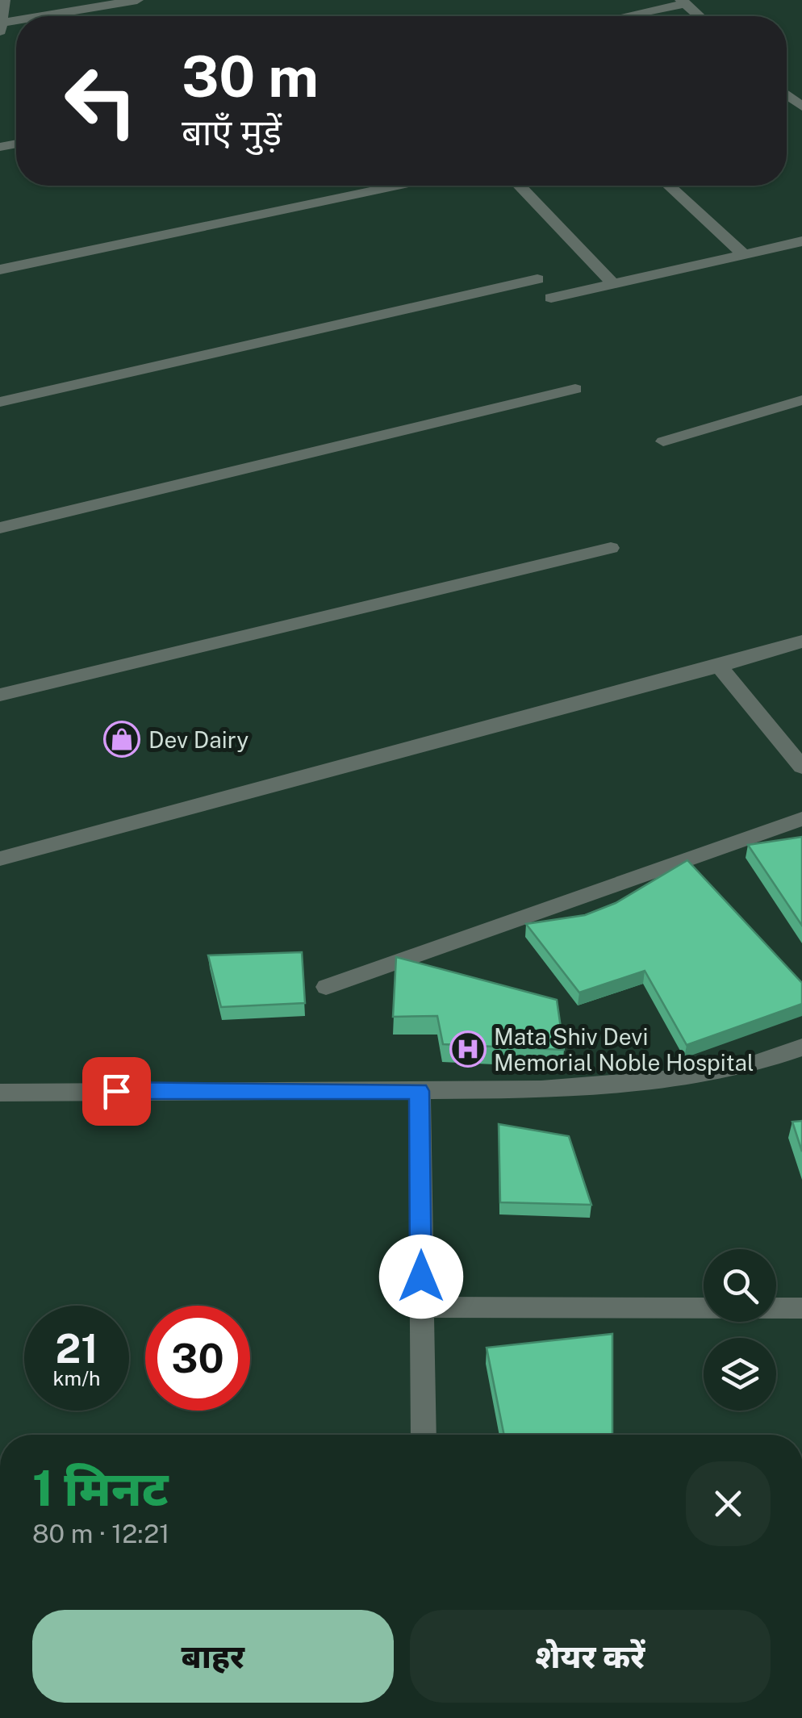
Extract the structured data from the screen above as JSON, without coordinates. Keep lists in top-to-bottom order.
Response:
{
  "places": {
    "shop": ["Dev Dairy"],
    "hospital": ["Mata Shiv Devi Memorial Noble Hospital"]
  },
  "page": {
    "turn": ["30 m", "बाएँ मुड़ें"],
    "speed": "21 km/h",
    "limit": "30",
    "heading": ["1 मिनट", "80 m · 12:21"],
    "buttons": ["बाहर", "शेयर करें"]
  }
}
